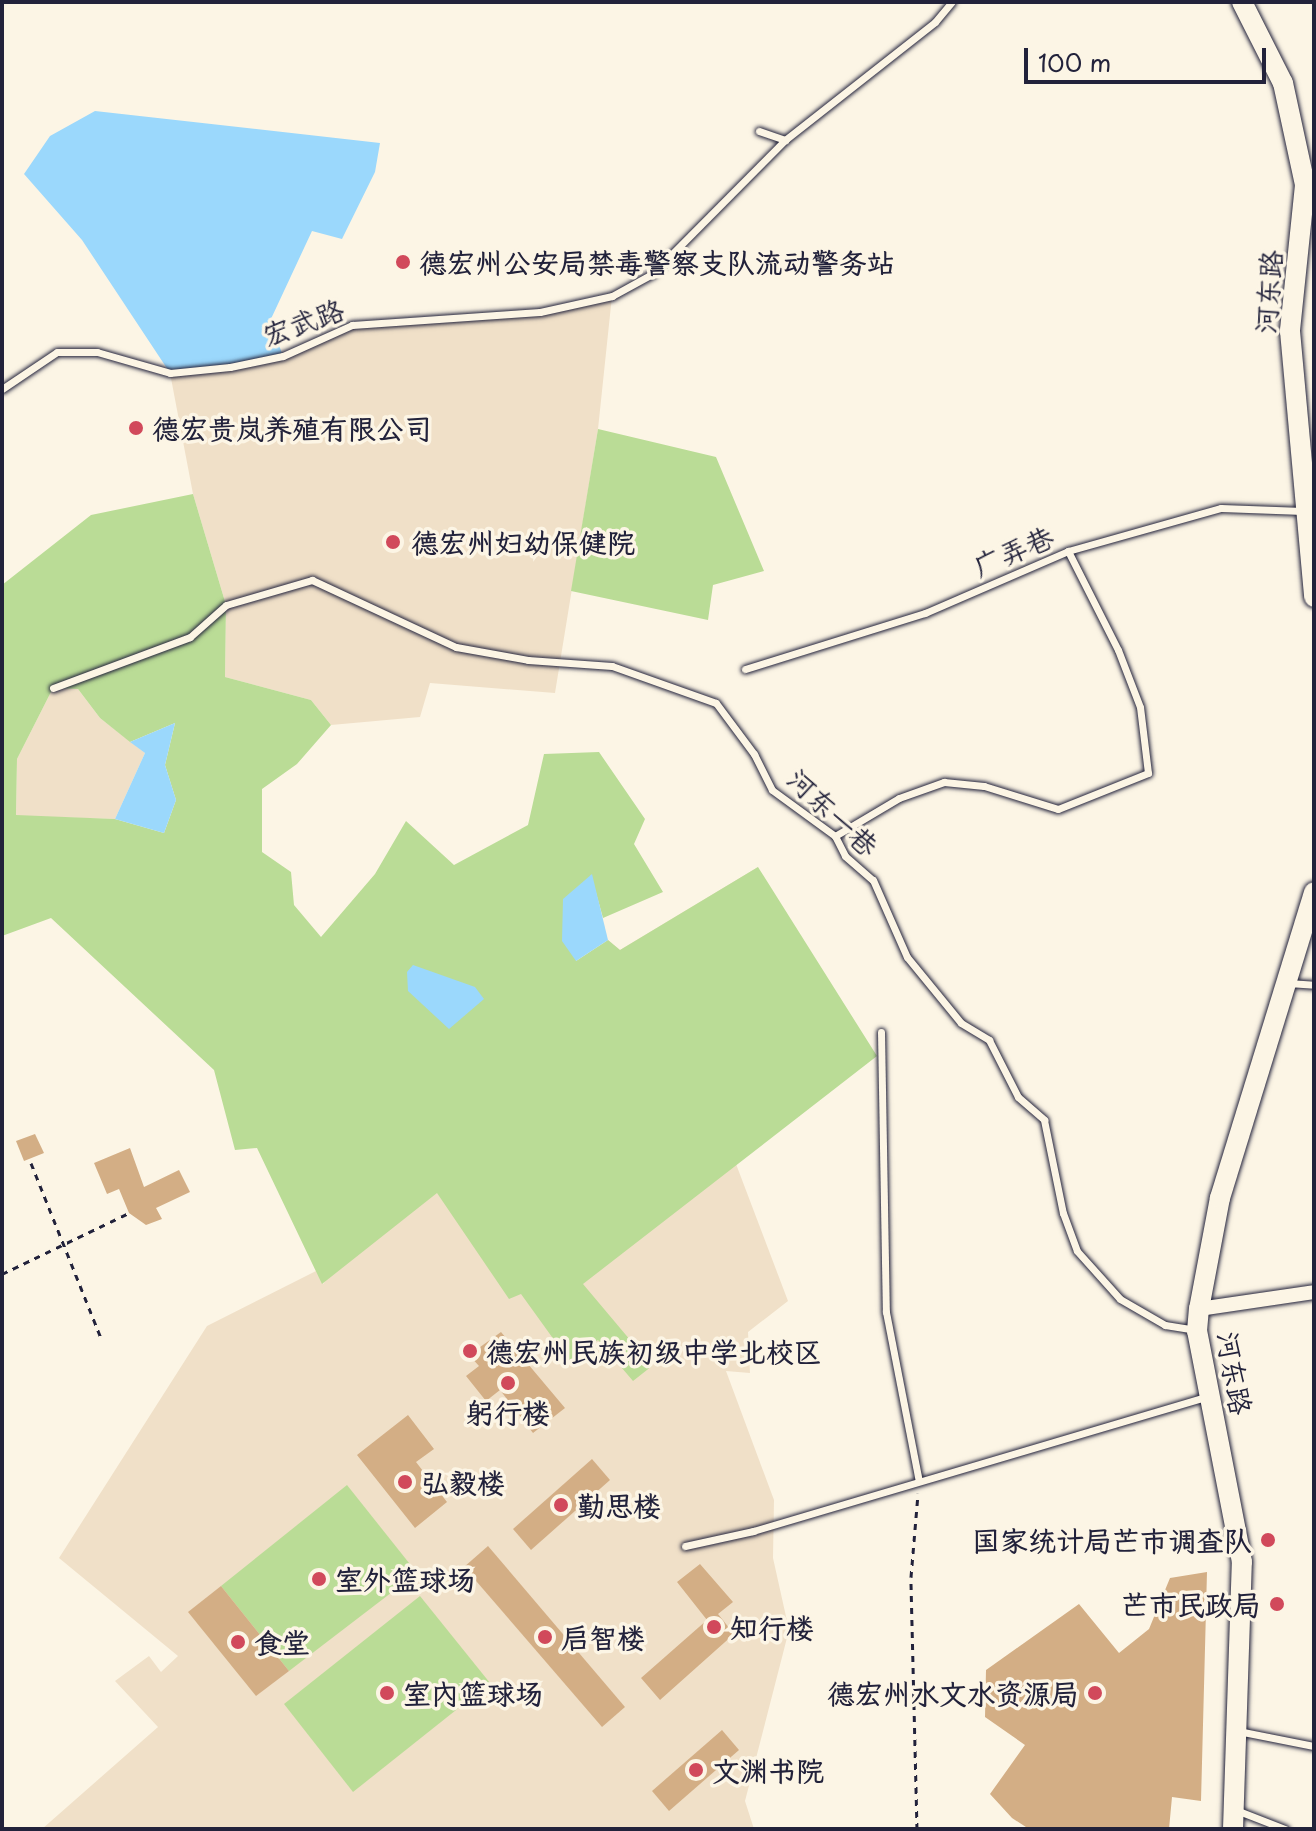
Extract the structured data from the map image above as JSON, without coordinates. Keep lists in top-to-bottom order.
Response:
{
  "streets": {
    "main road": ["河东路"],
    "lane": ["宏武路", "广弄巷", "河东一巷"]
  },
  "crossings": [
    ["河东路", "广弄巷"],
    ["河东路", "河东一巷"]
  ],
  "places": [
    "德宏州公安局禁毒警察支队流动警务站",
    "德宏贵岚养殖有限公司",
    "德宏州妇幼保健院",
    "德宏州民族初级中学北校区",
    "躬行楼",
    "弘毅楼",
    "勤思楼",
    "国家统计局芒市调查队",
    "室外篮球场",
    "芒市民政局",
    "知行楼",
    "启智楼",
    "食堂",
    "室内篮球场",
    "德宏州水文水资源局",
    "文渊书院"
  ],
  "scale_bar": "100 m"
}
